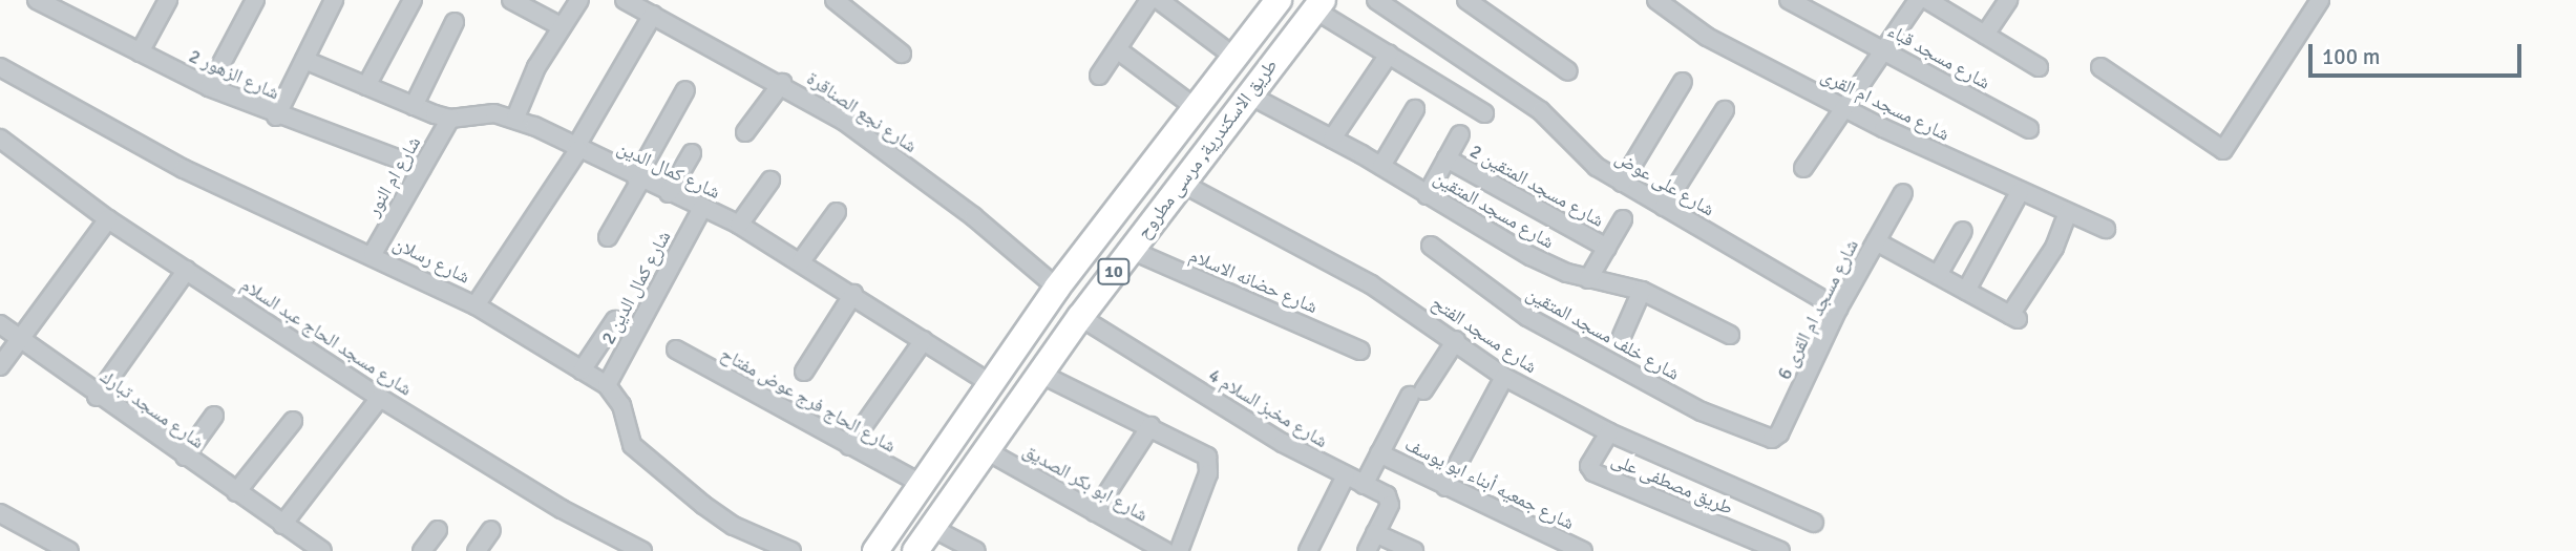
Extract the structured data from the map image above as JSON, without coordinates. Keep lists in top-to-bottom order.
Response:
{
  "streets": {
    "main road": ["طريق الاسكندرية, مرسى مطروح", "10"],
    "street": [
      "شارع مسجد قباء",
      "شارع الزهور 2",
      "شارع مسجد ام القرى",
      "شارع نجع الصناقرة",
      "شارع كمال الدين",
      "شارع ام النور",
      "شارع على عوض",
      "شارع مسجد المتقين 2",
      "شارع مسجد المتقين",
      "شارع رسلان",
      "شارع حضانه الاسلام",
      "شارع كمال الدين 2",
      "شارع مسجد ام القرى 6",
      "شارع خلف مسجد المتقين",
      "شارع مسجد الفتح",
      "شارع مسجد الحاج عبد السلام",
      "شارع الحاج فرج عوض مفتاح",
      "شارع مخبز السلام 4",
      "شارع مسجد تبارك",
      "شارع ابو بكر الصديق",
      "شارع جمعيه أبناء ابو يوسف",
      "طريق مصطفى على"
    ]
  },
  "crossings": [
    ["شارع الزهور 2", "شارع ام النور"],
    ["شارع نجع الصناقرة", "طريق الاسكندرية, مرسى مطروح"],
    ["طريق الاسكندرية, مرسى مطروح", "شارع كمال الدين"],
    ["طريق الاسكندرية, مرسى مطروح", "شارع مسجد المتقين"],
    ["طريق الاسكندرية, مرسى مطروح", "شارع حضانه الاسلام"],
    ["طريق الاسكندرية, مرسى مطروح", "شارع مسجد الفتح"],
    ["طريق الاسكندرية, مرسى مطروح", "شارع الحاج فرج عوض مفتاح"],
    ["طريق الاسكندرية, مرسى مطروح", "شارع مخبز السلام 4"],
    ["طريق الاسكندرية, مرسى مطروح", "شارع ابو بكر الصديق"],
    ["شارع كمال الدين", "شارع ام النور"],
    ["شارع كمال الدين", "شارع كمال الدين 2"],
    ["شارع ام النور", "شارع رسلان"],
    ["شارع على عوض", "شارع مسجد ام القرى 6"],
    ["شارع رسلان", "شارع كمال الدين 2"],
    ["شارع مسجد ام القرى 6", "شارع خلف مسجد المتقين"],
    ["شارع مسجد الفتح", "طريق مصطفى على"]
  ],
  "scale_bar": "100 m"
}
